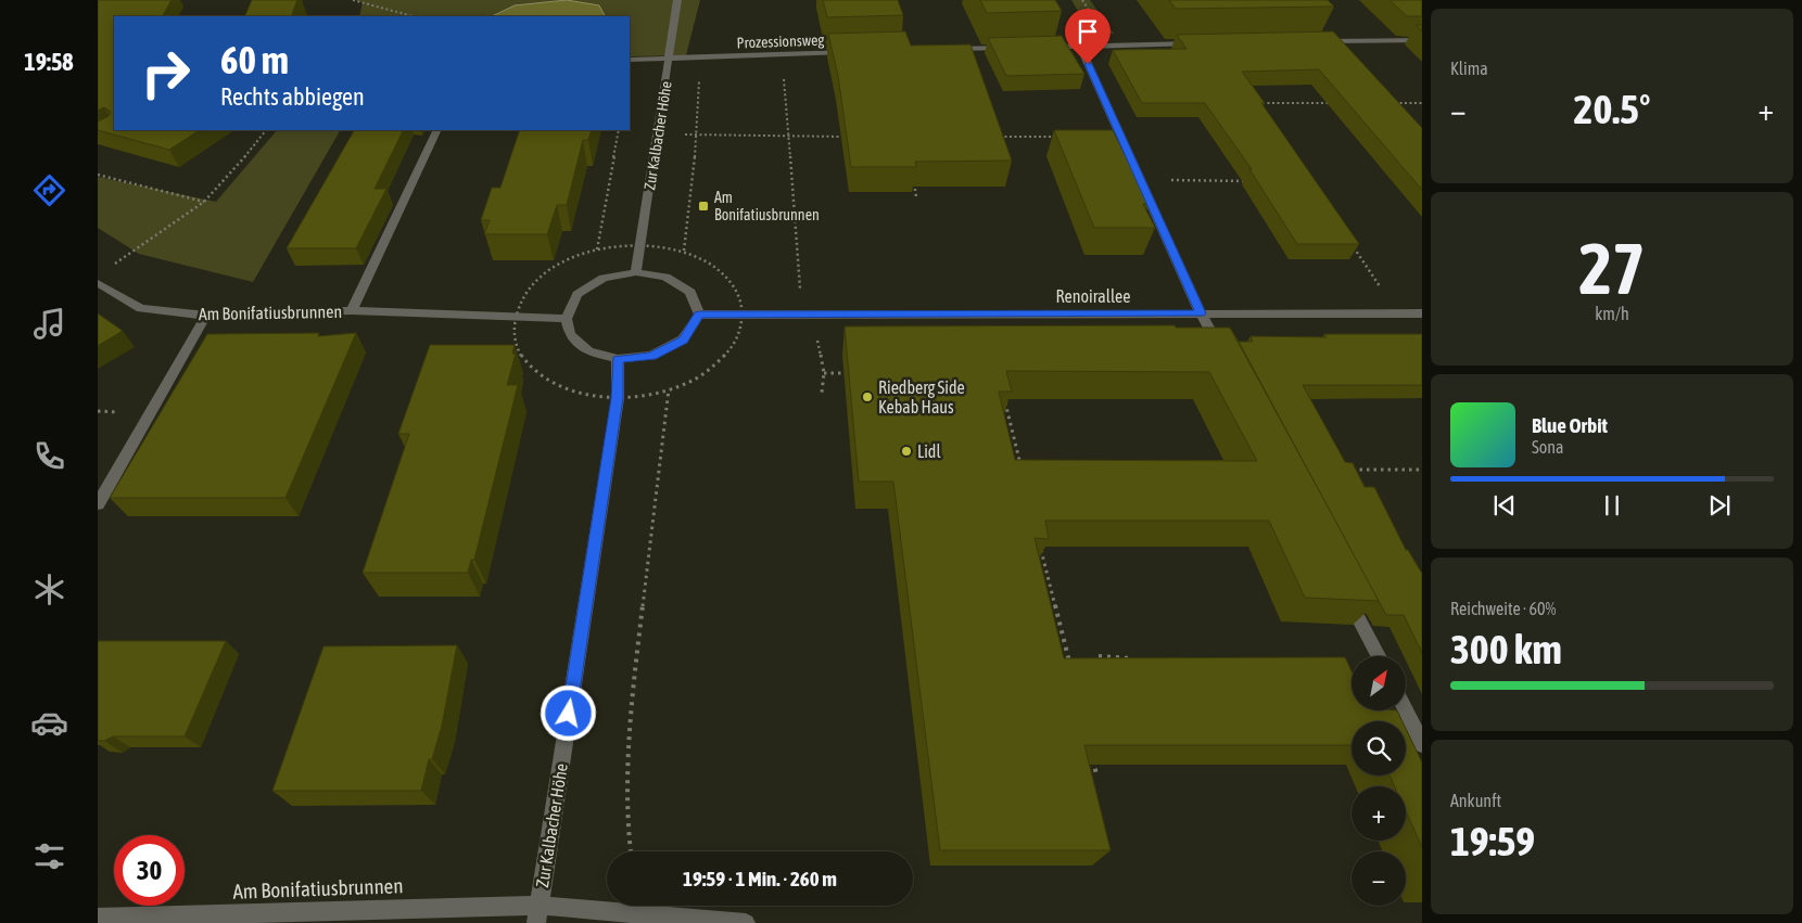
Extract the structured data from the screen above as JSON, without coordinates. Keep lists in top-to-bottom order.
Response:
{
  "streets": {
    "street": [
      "Prozessionsweg",
      "Zur Kalbacher Höhe",
      "Renoirallee",
      "Am Bonifatiusbrunnen"
    ]
  },
  "crossings": [
    ["Prozessionsweg", "Zur Kalbacher Höhe"],
    ["Zur Kalbacher Höhe", "Renoirallee"],
    ["Zur Kalbacher Höhe", "Am Bonifatiusbrunnen"],
    ["Renoirallee", "Am Bonifatiusbrunnen"]
  ],
  "places": {
    "transit": ["Am Bonifatiusbrunnen"],
    "other": ["Riedberg Side Kebab Haus", "Lidl"]
  },
  "north": "top right",
  "page": {
    "tabs": "19:58",
    "tile": [
      "Klima",
      ["27", "km/h"],
      ["Reichweite · 60%", "300 km"],
      ["Ankunft", "19:59"]
    ],
    "turn": ["60 m", "Rechts abbiegen"],
    "heat": ["−", "20.5°", "+"],
    "song": ["Blue Orbit", "Sona"],
    "map_buttons": ["+", "−"],
    "limit": "30",
    "trip": "19:59 · 1 Min. · 260 m"
  }
}
